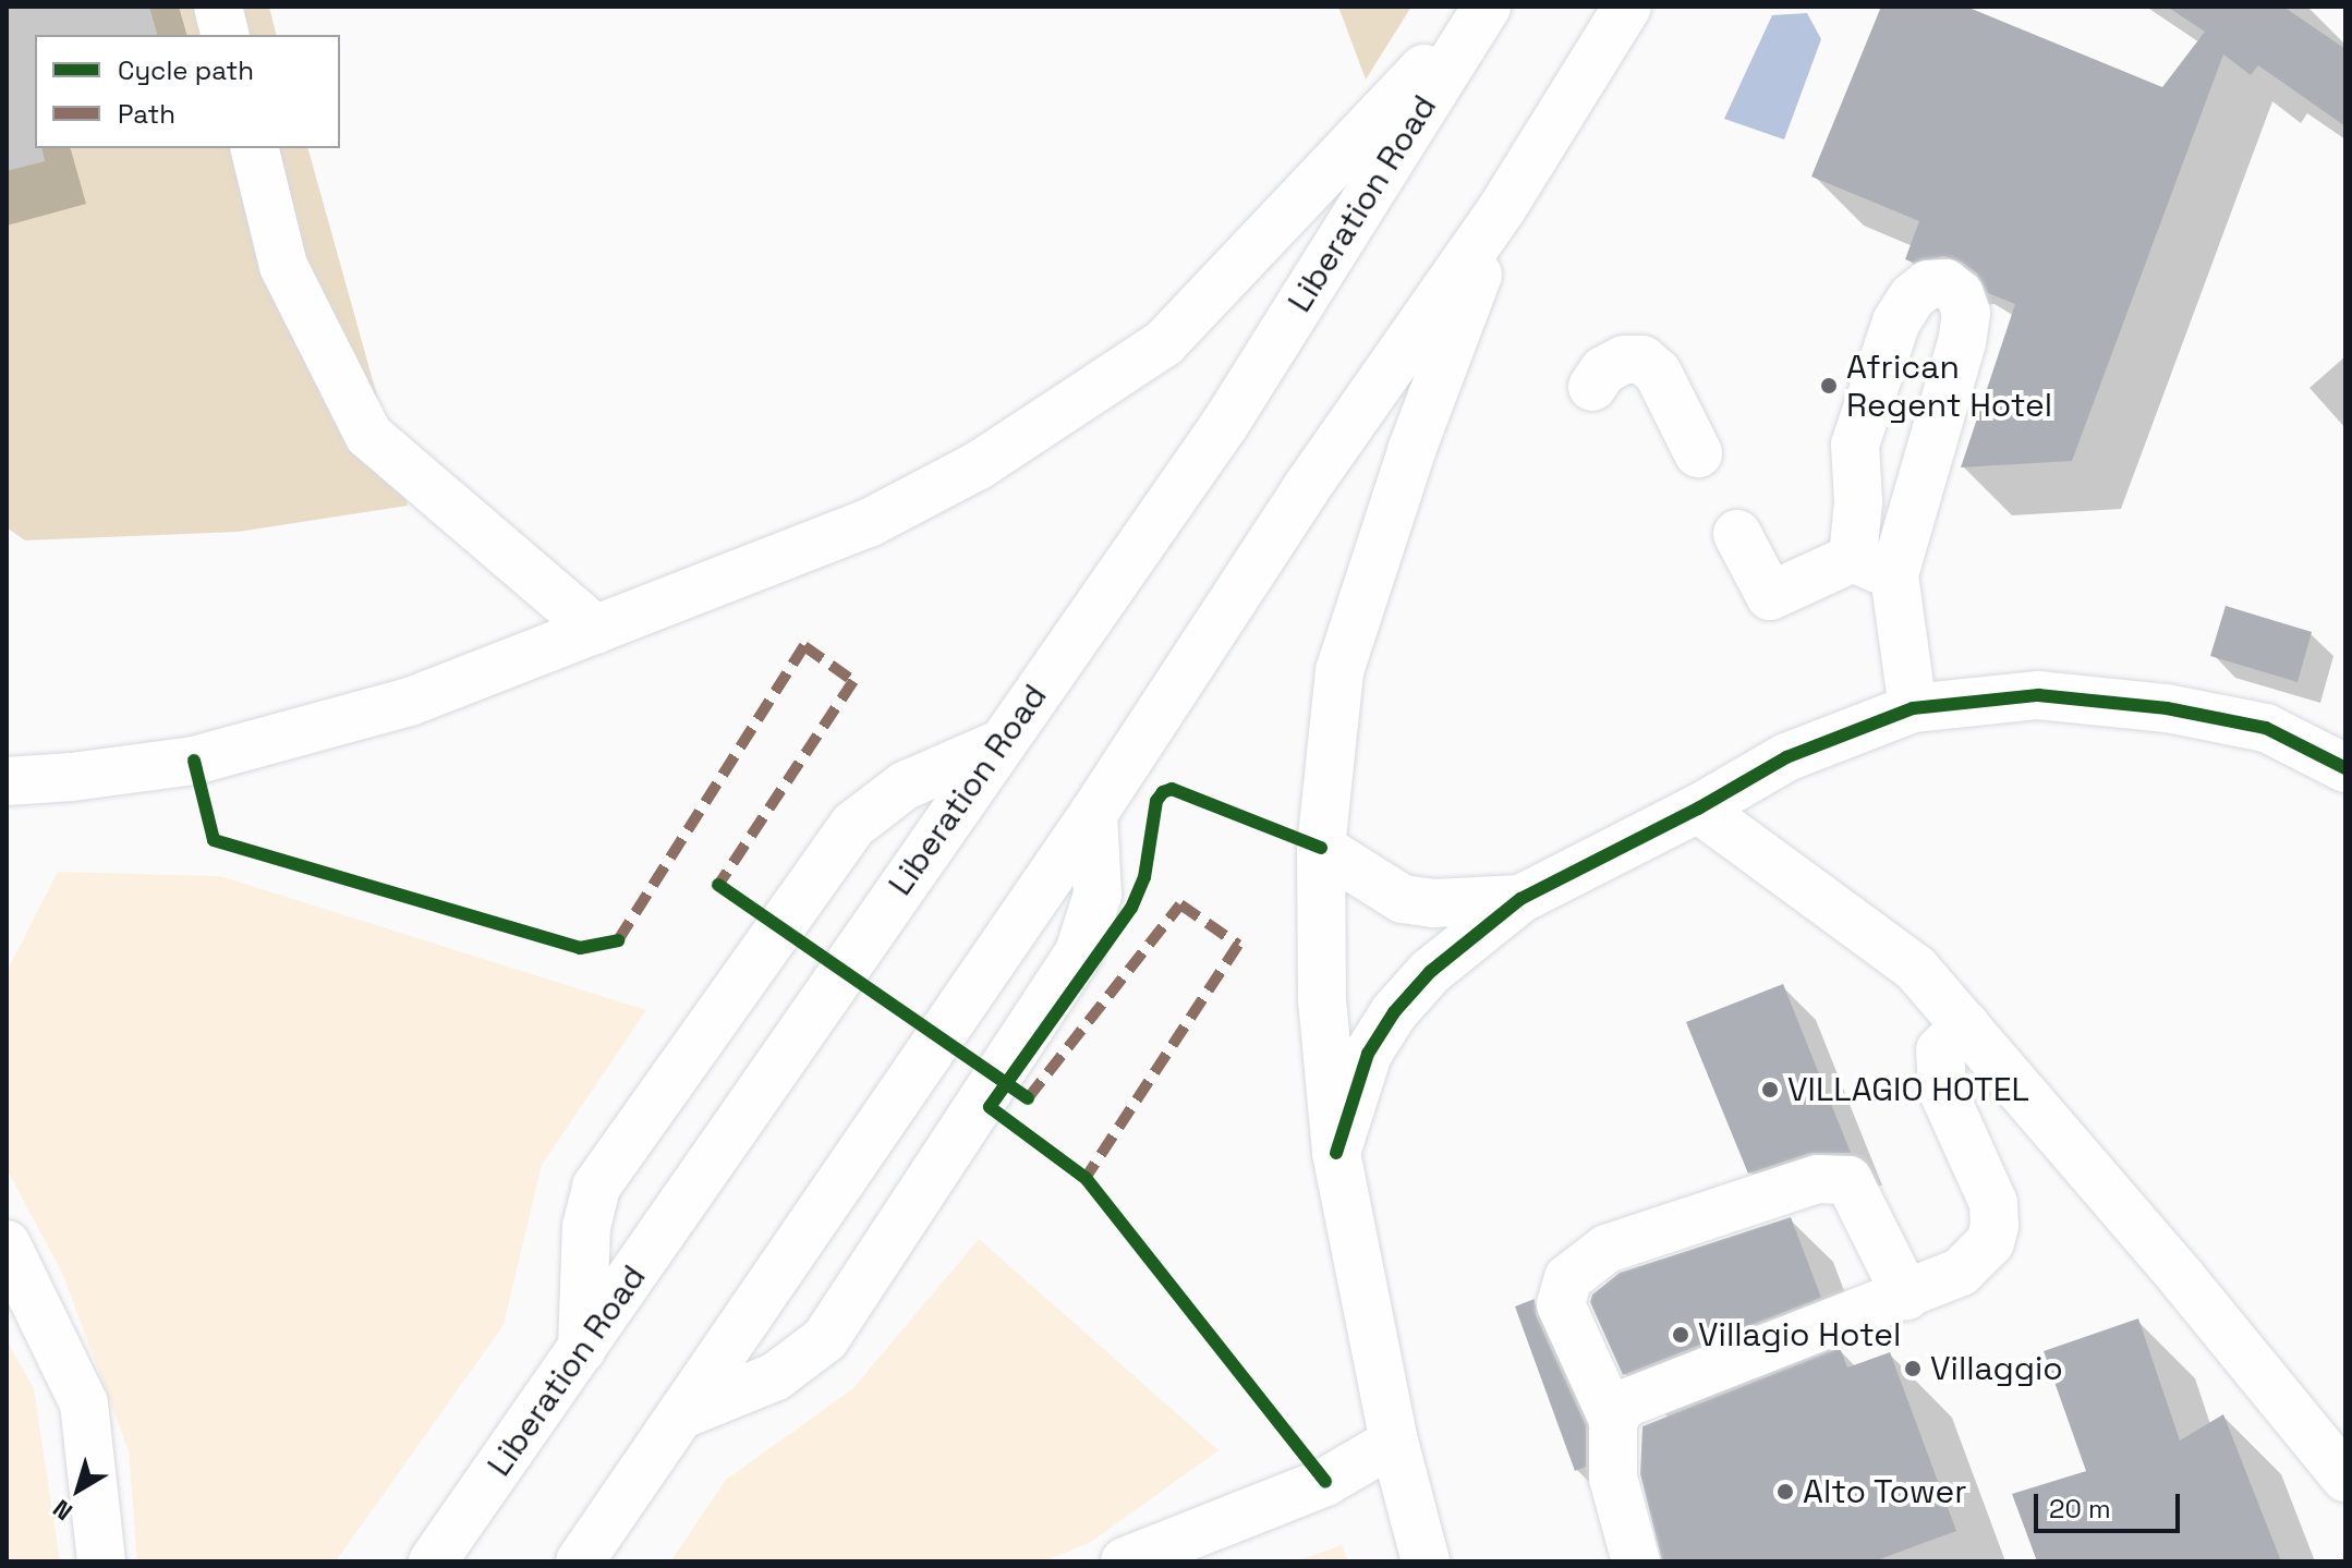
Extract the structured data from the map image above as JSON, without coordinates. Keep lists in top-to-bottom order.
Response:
{
  "streets": {
    "main road": ["Liberation Road"]
  },
  "places": [
    "African Regent Hotel",
    "VILLAGIO HOTEL",
    "Villagio Hotel",
    "Villaggio",
    "Alto Tower"
  ],
  "legend": ["Cycle path", "Path"],
  "scale_bar": "20 m",
  "north": "bottom left"
}
